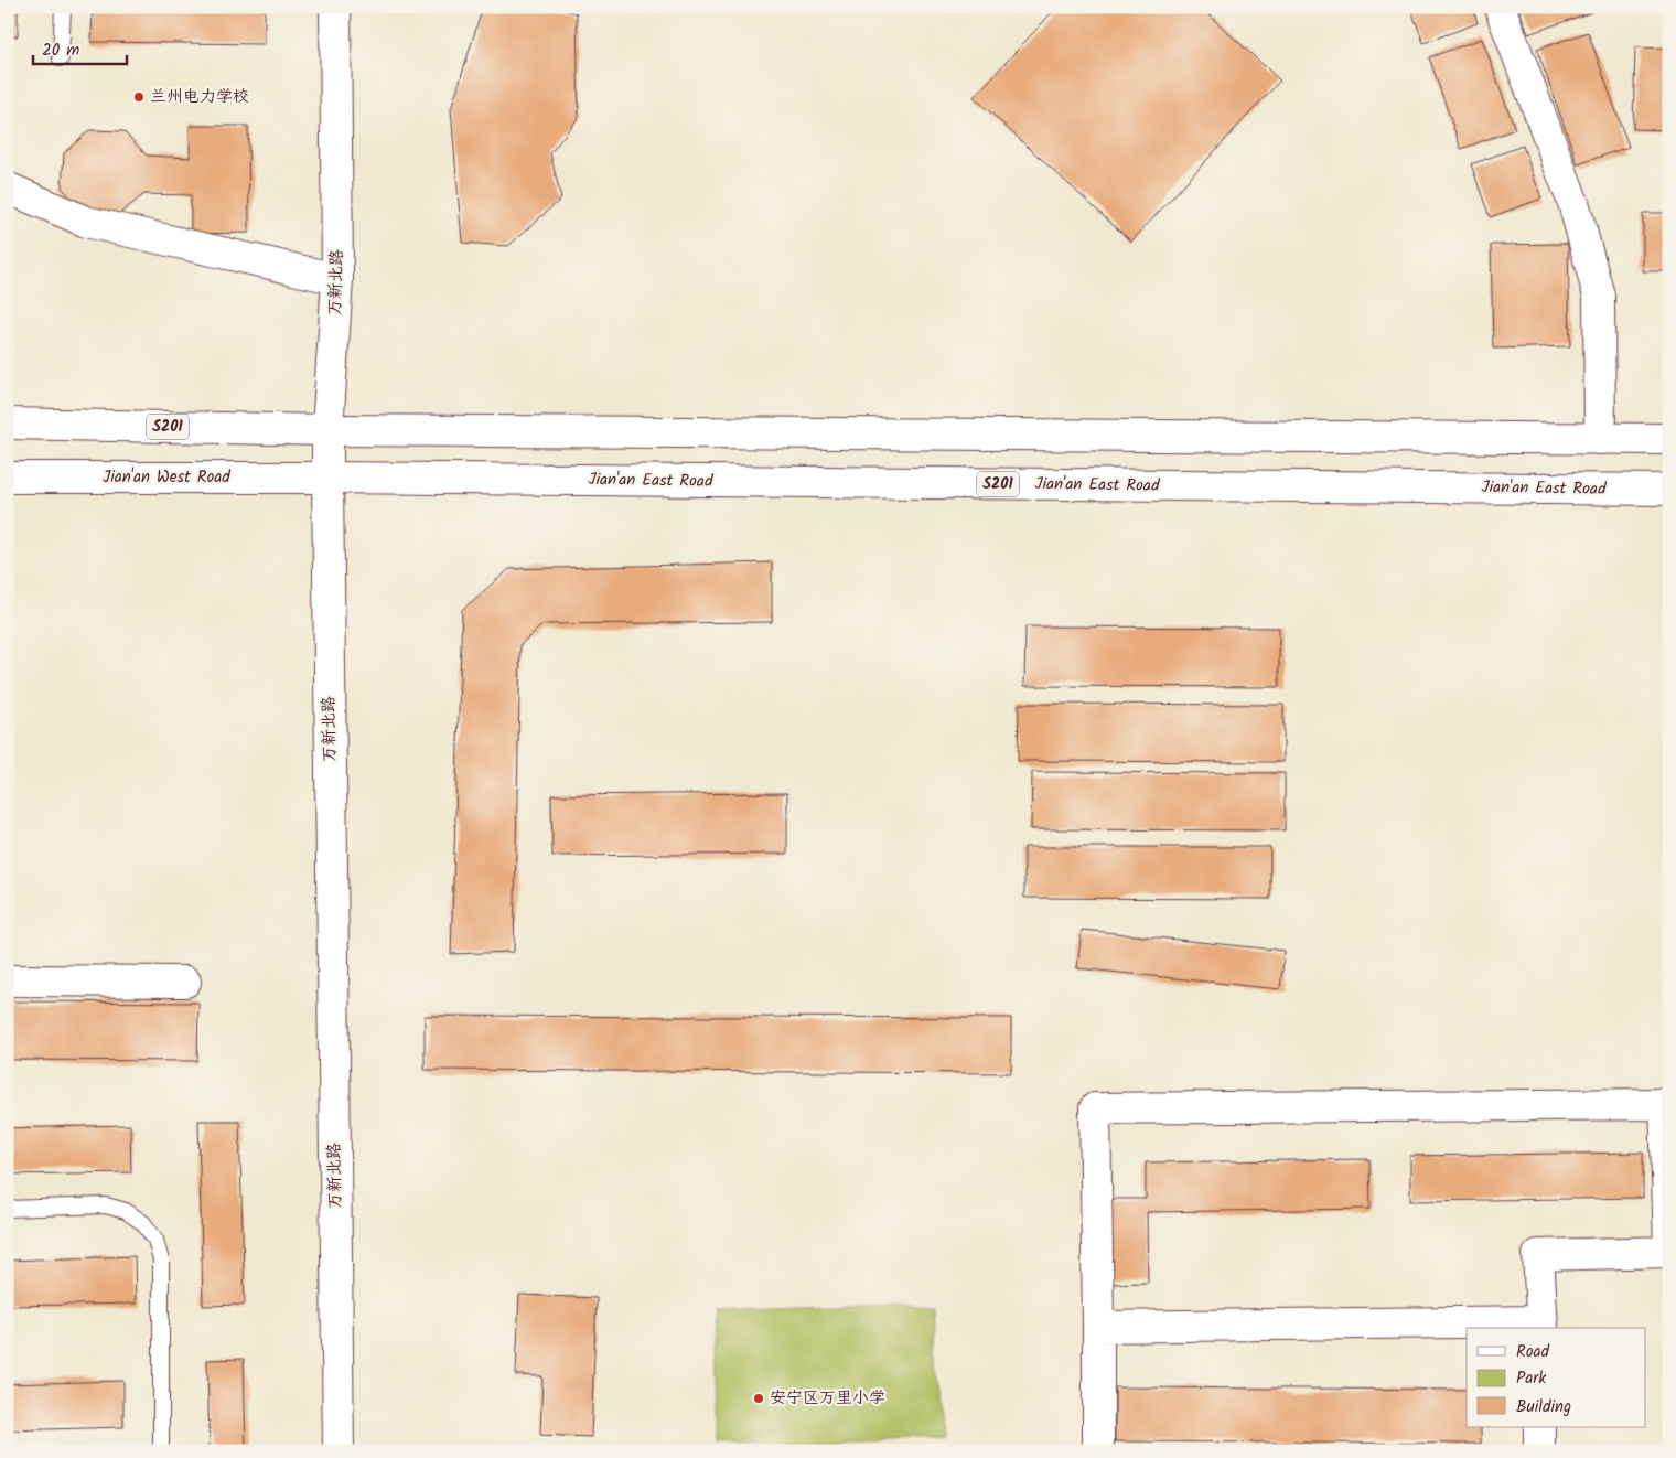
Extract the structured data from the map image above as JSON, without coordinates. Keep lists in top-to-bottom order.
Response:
{
  "streets": {
    "main road": [
      "万新北路",
      "S201",
      "Jian'an West Road",
      "Jian'an East Road"
    ]
  },
  "crossings": [
    ["万新北路", "S201"],
    ["万新北路", "Jian'an West Road"],
    ["万新北路", "Jian'an East Road"],
    ["Jian'an West Road", "Jian'an East Road"]
  ],
  "places": ["兰州电力学校", "安宁区万里小学"],
  "legend": ["Road", "Park", "Building"],
  "scale_bar": "20 m"
}
